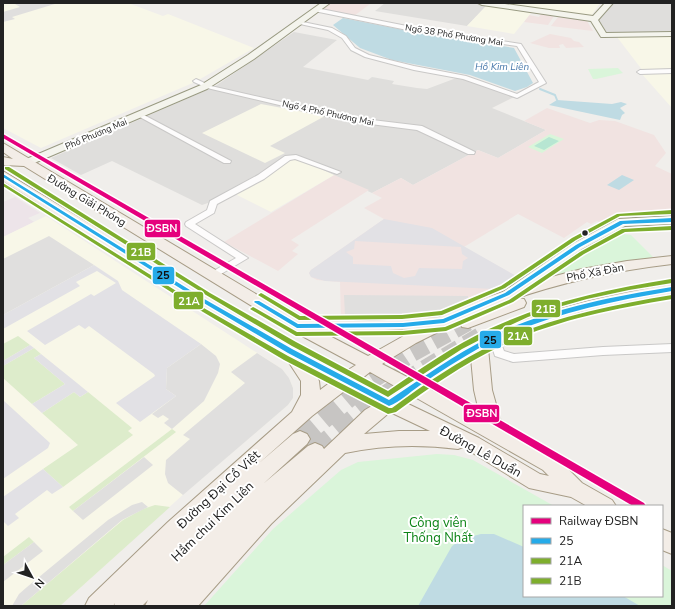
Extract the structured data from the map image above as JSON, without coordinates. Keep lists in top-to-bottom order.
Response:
{
  "streets": {
    "main road": [
      "Đường Giải Phóng",
      "Phố Xã Đàn",
      "Đường Lê Duẩn",
      "Đường Đại Cồ Việt",
      "Hầm chui Kim Liên"
    ],
    "street": ["Ngõ 38 Phố Phương Mai", "Ngõ 4 Phố Phương Mai", "Phố Phương Mai"]
  },
  "crossings": [
    ["Ngõ 38 Phố Phương Mai", "Phố Phương Mai"],
    ["Ngõ 4 Phố Phương Mai", "Phố Phương Mai"],
    ["Phố Phương Mai", "Đường Giải Phóng"],
    ["Đường Giải Phóng", "Phố Xã Đàn"],
    ["Đường Giải Phóng", "Đường Lê Duẩn"],
    ["Đường Giải Phóng", "Đường Đại Cồ Việt"],
    ["Phố Xã Đàn", "Đường Đại Cồ Việt"],
    ["Đường Đại Cồ Việt", "Hầm chui Kim Liên"]
  ],
  "water": ["Hồ Kim Liên"],
  "parks": ["Công viên Thống Nhất"],
  "lines": [
    "rail line ĐSBN",
    "transit line 21B",
    "transit line 25",
    "transit line 21A"
  ],
  "legend": [
    "Railway ĐSBN",
    "25",
    "21A",
    "21B"
  ],
  "north": "bottom right"
}
